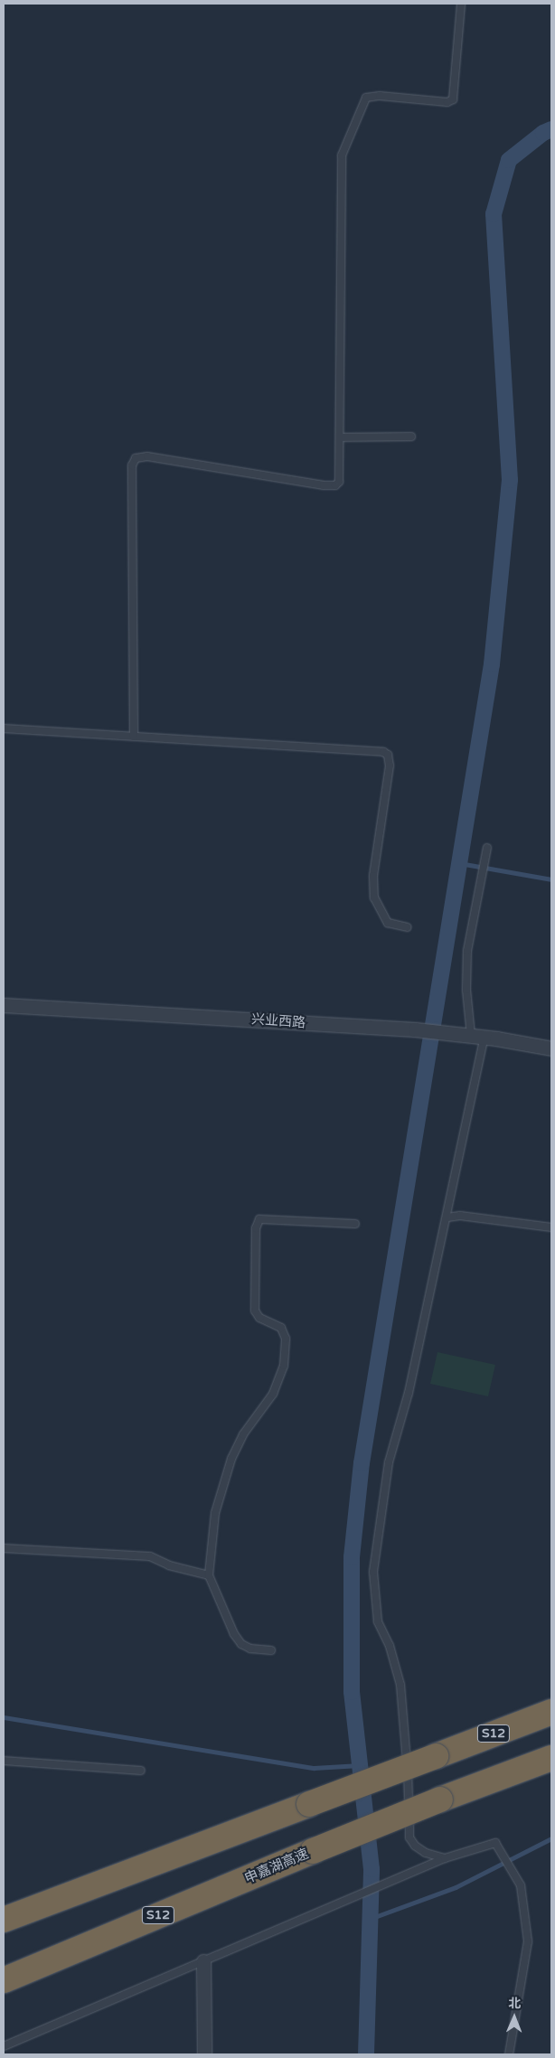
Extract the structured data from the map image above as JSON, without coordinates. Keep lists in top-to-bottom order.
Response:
{
  "streets": {
    "highway": ["S12", "申嘉湖高速"],
    "street": ["兴业西路"]
  },
  "north": "top"
}
